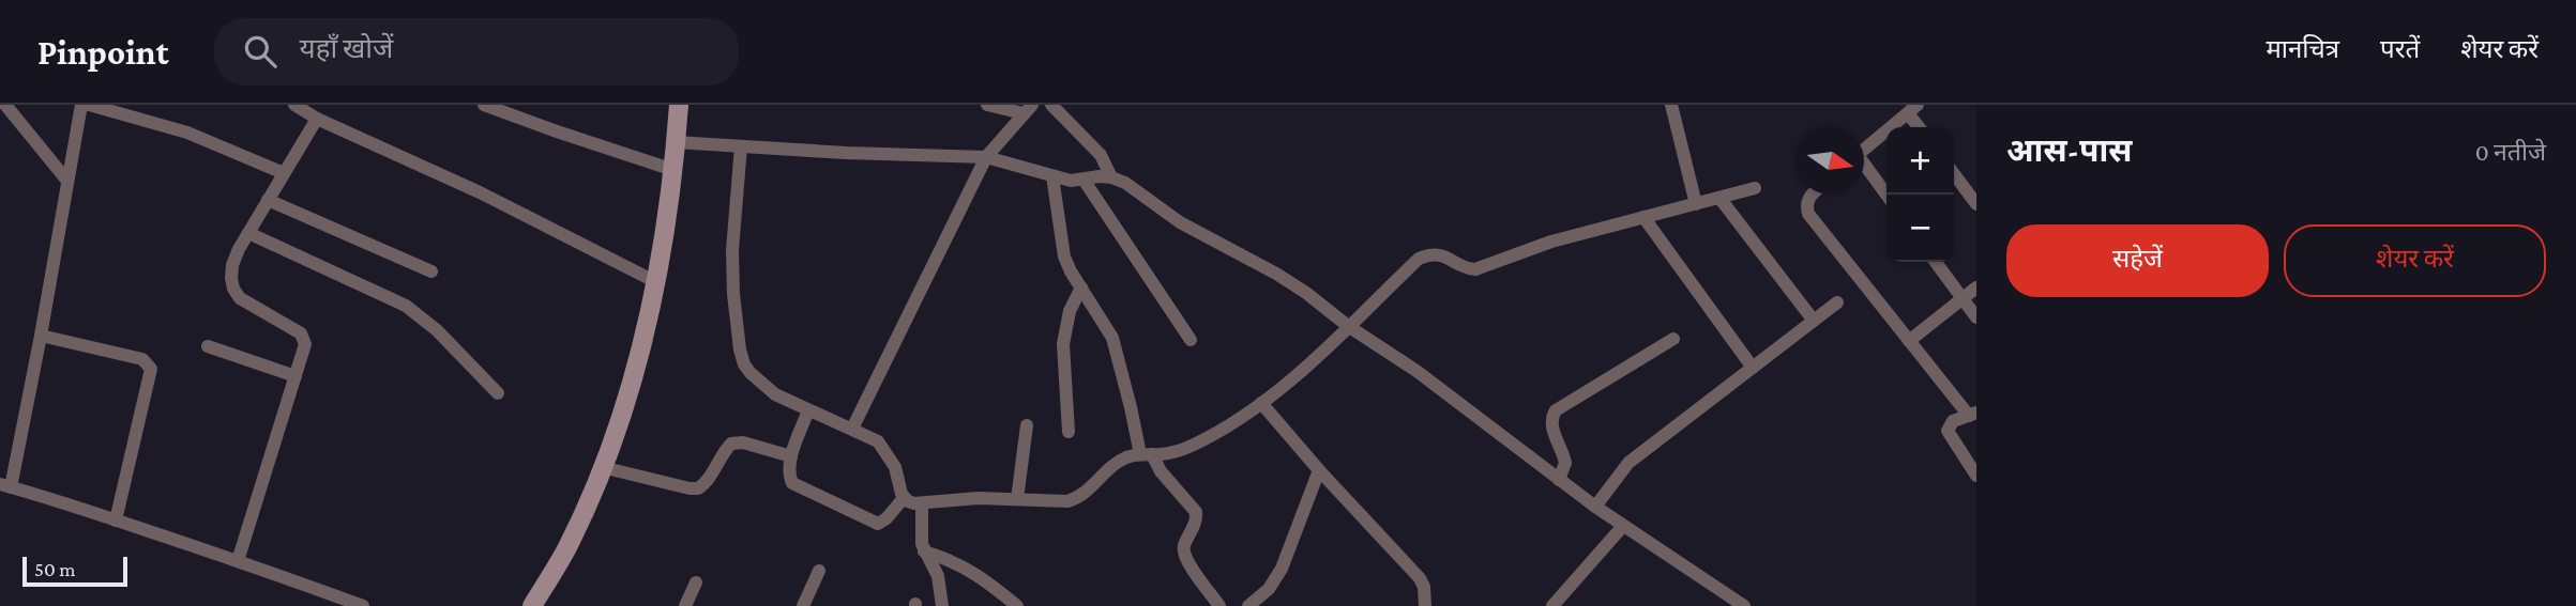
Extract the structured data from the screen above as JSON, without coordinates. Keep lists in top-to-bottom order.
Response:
{
  "scale_bar": "50 m",
  "north": "right",
  "page": {
    "header": "Pinpoint",
    "search": "यहाँ खोजें",
    "nav": ["मानचित्र", "परतें", "शेयर करें"],
    "heading": ["आस-पास", "0 नतीजे"],
    "map_buttons": ["+", "−"],
    "buttons": ["सहेजें", "शेयर करें"],
    "scale": "50 m"
  }
}
